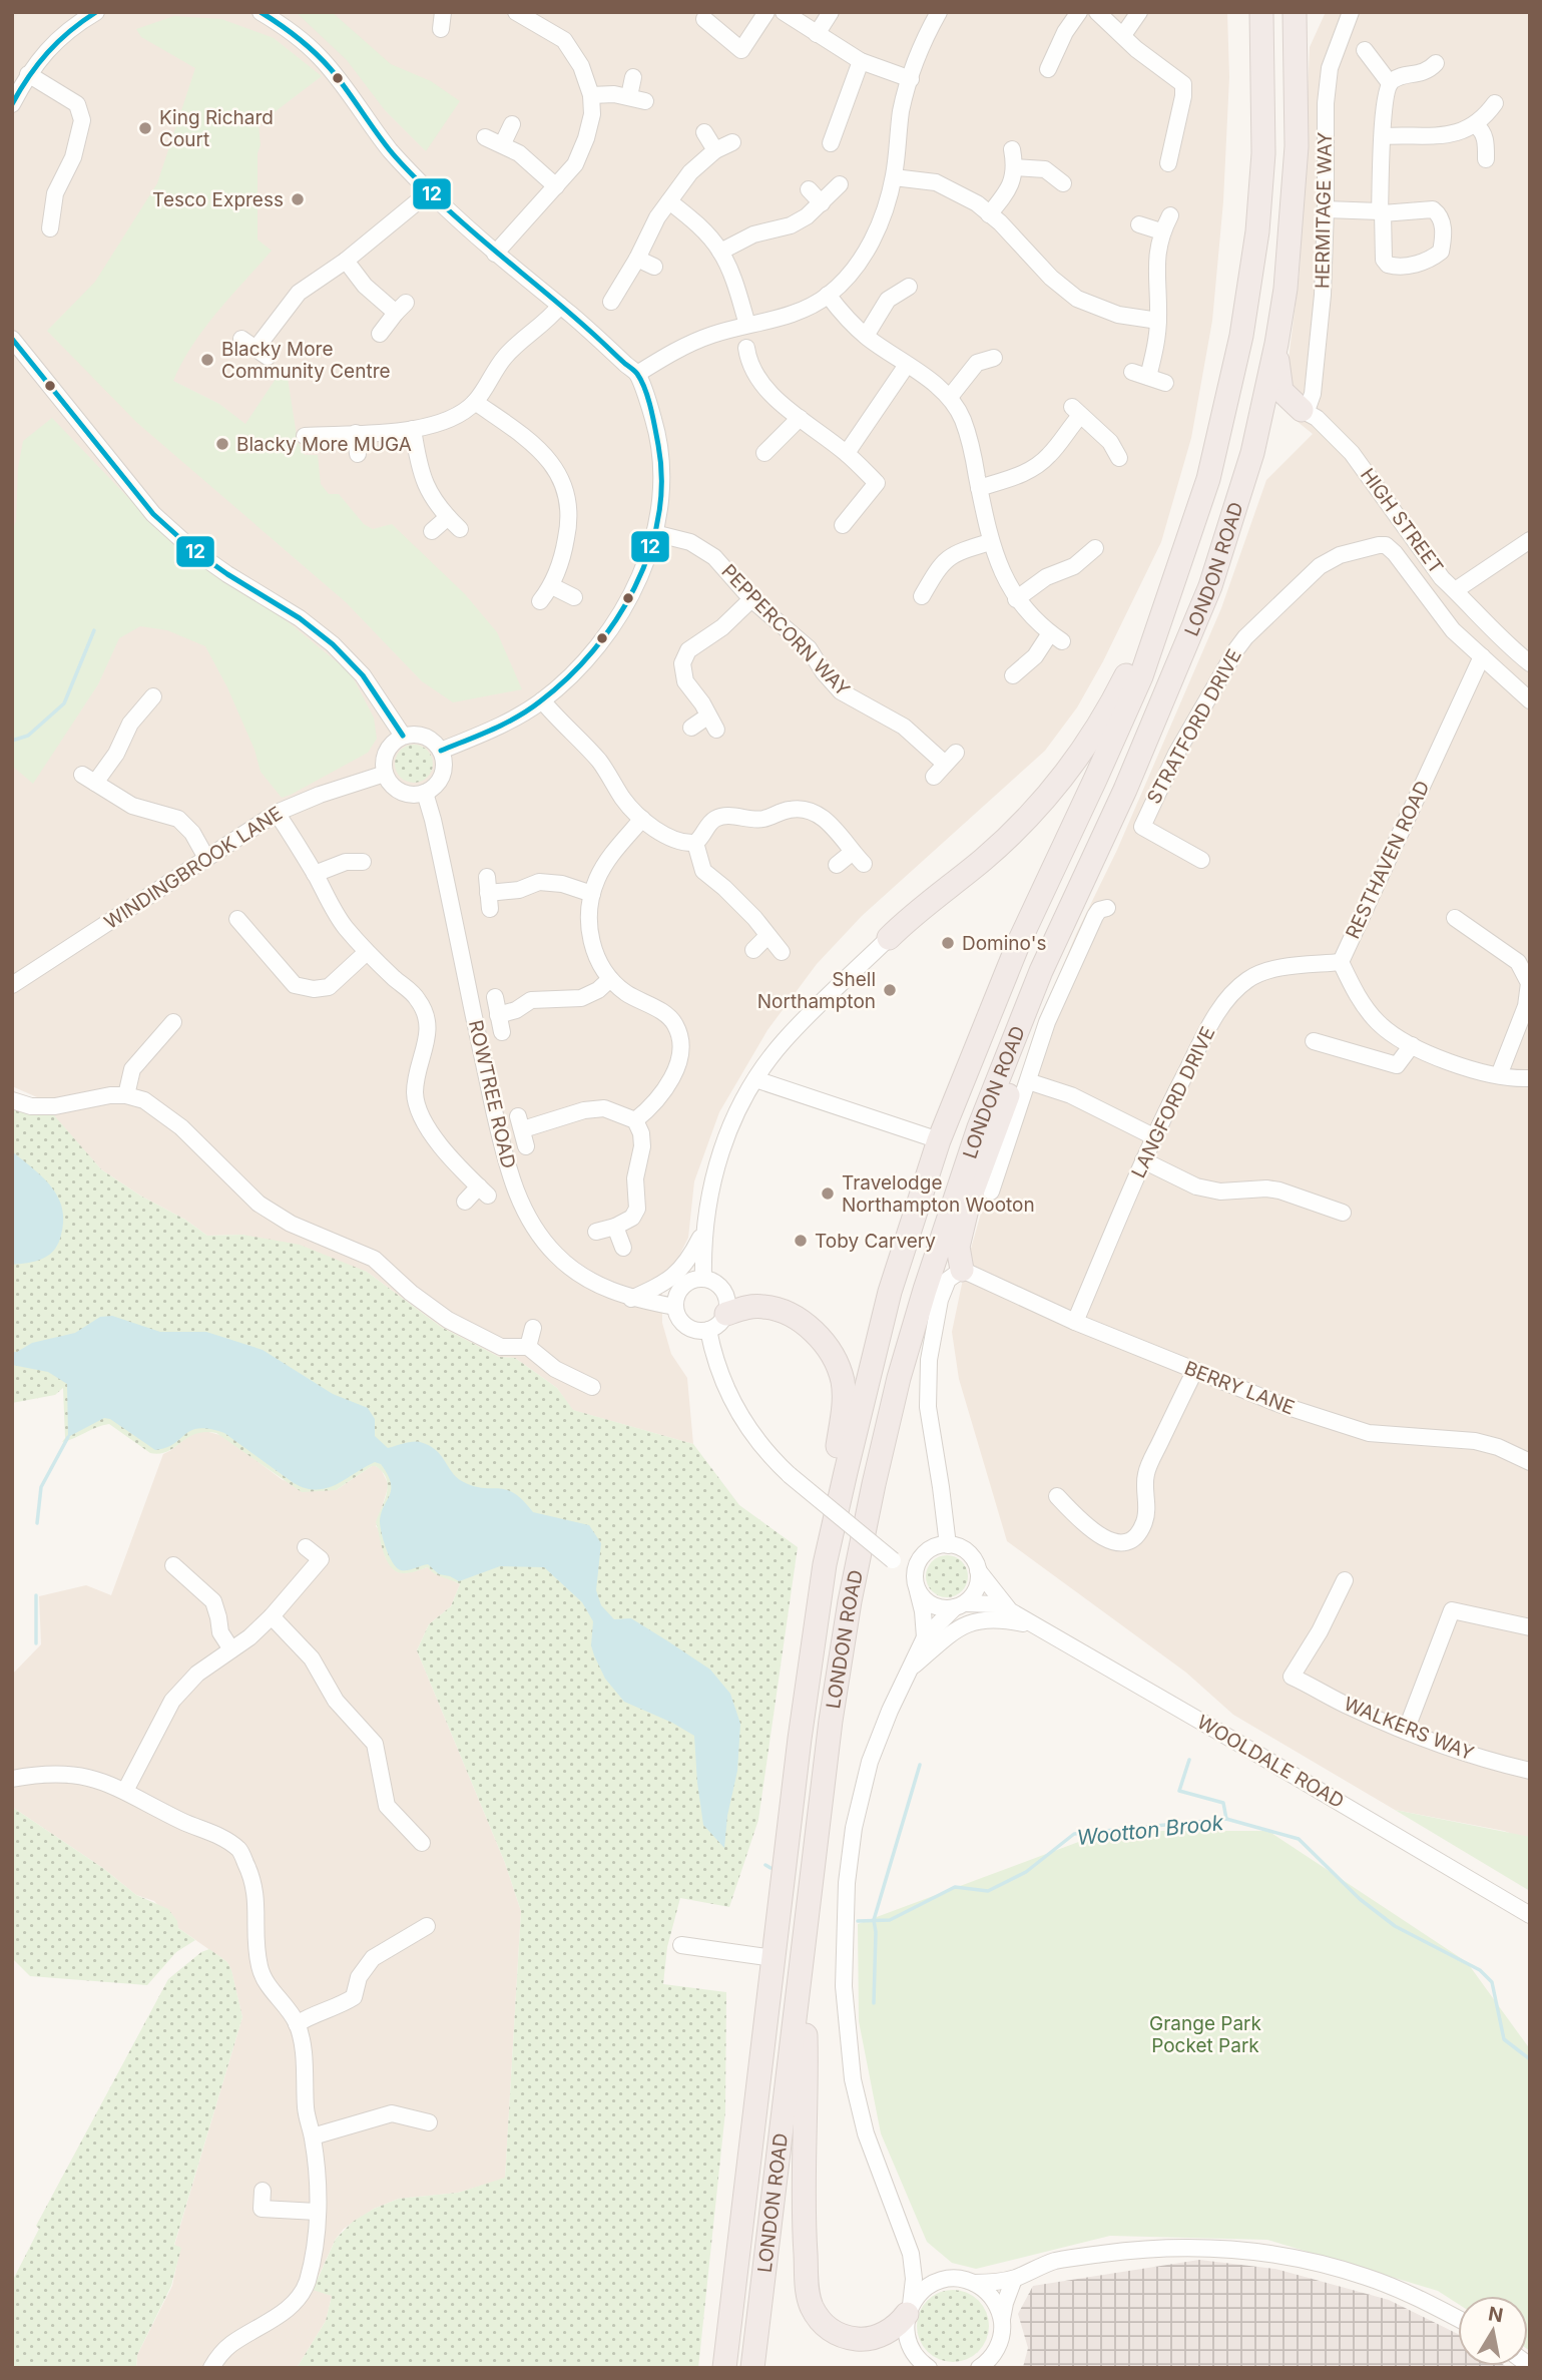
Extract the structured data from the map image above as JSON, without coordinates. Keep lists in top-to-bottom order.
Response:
{
  "streets": {
    "highway": ["LONDON ROAD"],
    "street": [
      "HERMITAGE WAY",
      "HIGH STREET",
      "PEPPERCORN WAY",
      "STRATFORD DRIVE",
      "RESTHAVEN ROAD",
      "WINDINGBROOK LANE",
      "ROWTREE ROAD",
      "LANGFORD DRIVE",
      "BERRY LANE",
      "WALKERS WAY",
      "WOOLDALE ROAD"
    ]
  },
  "crossings": [
    ["HERMITAGE WAY", "HIGH STREET"],
    ["STRATFORD DRIVE", "RESTHAVEN ROAD"],
    ["RESTHAVEN ROAD", "LANGFORD DRIVE"],
    ["WINDINGBROOK LANE", "ROWTREE ROAD"],
    ["LANGFORD DRIVE", "BERRY LANE"]
  ],
  "water": ["Wootton Brook"],
  "parks": ["Grange Park Pocket Park"],
  "places": [
    "King Richard Court",
    "Tesco Express",
    "Blacky More Community Centre",
    "Blacky More MUGA",
    "Domino's",
    "Shell Northampton",
    "Travelodge Northampton Wooton",
    "Toby Carvery"
  ],
  "lines": ["transit line 12"],
  "north": "top"
}
